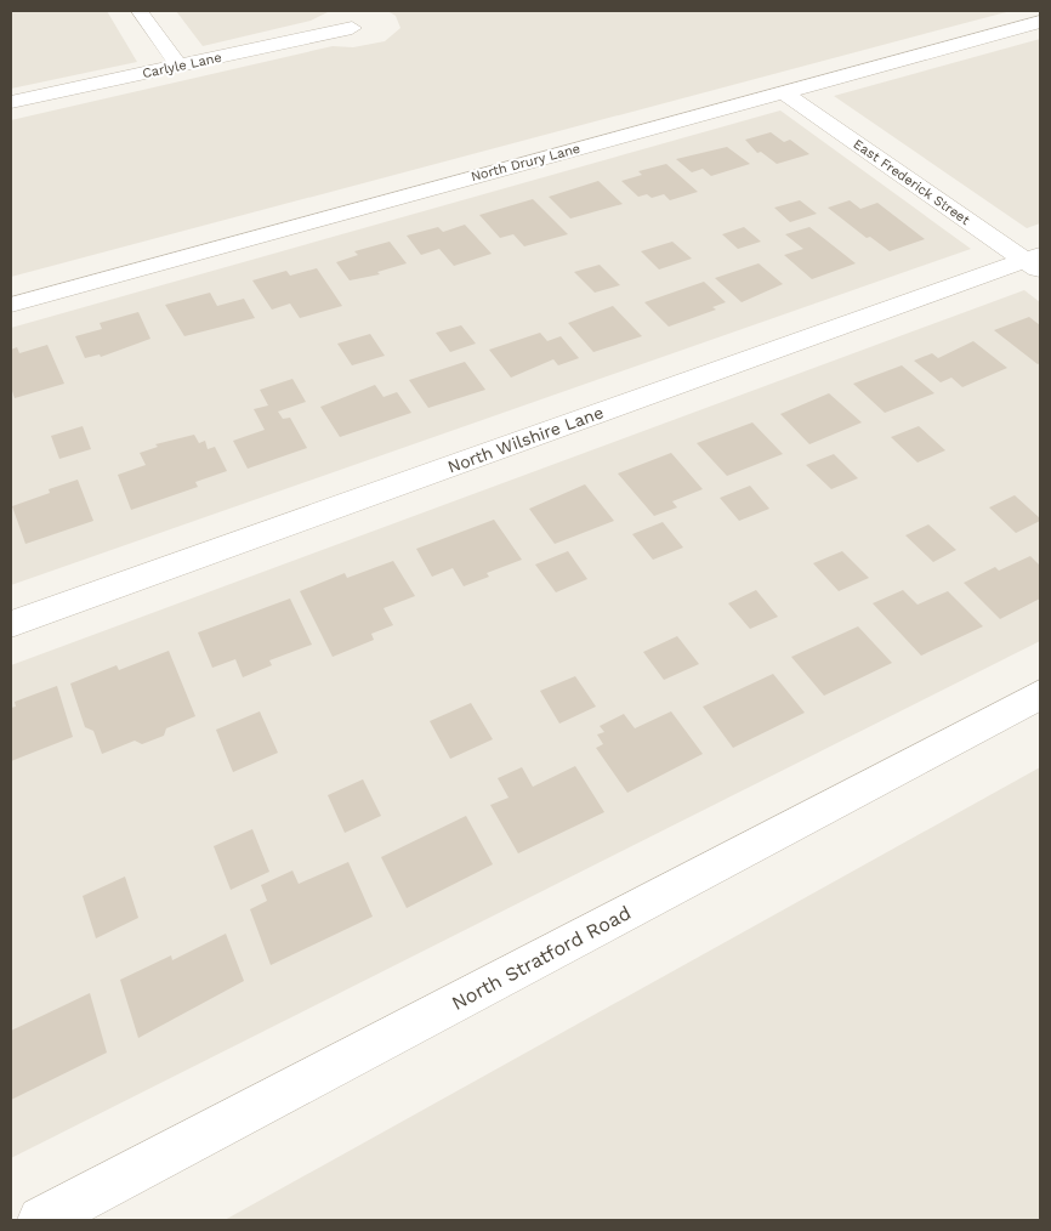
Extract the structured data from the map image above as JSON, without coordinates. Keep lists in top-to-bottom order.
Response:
{
  "streets": {
    "street": [
      "Carlyle Lane",
      "North Drury Lane",
      "East Frederick Street",
      "North Wilshire Lane",
      "North Stratford Road"
    ]
  },
  "crossings": [
    ["North Drury Lane", "East Frederick Street"],
    ["East Frederick Street", "North Wilshire Lane"]
  ]
}
